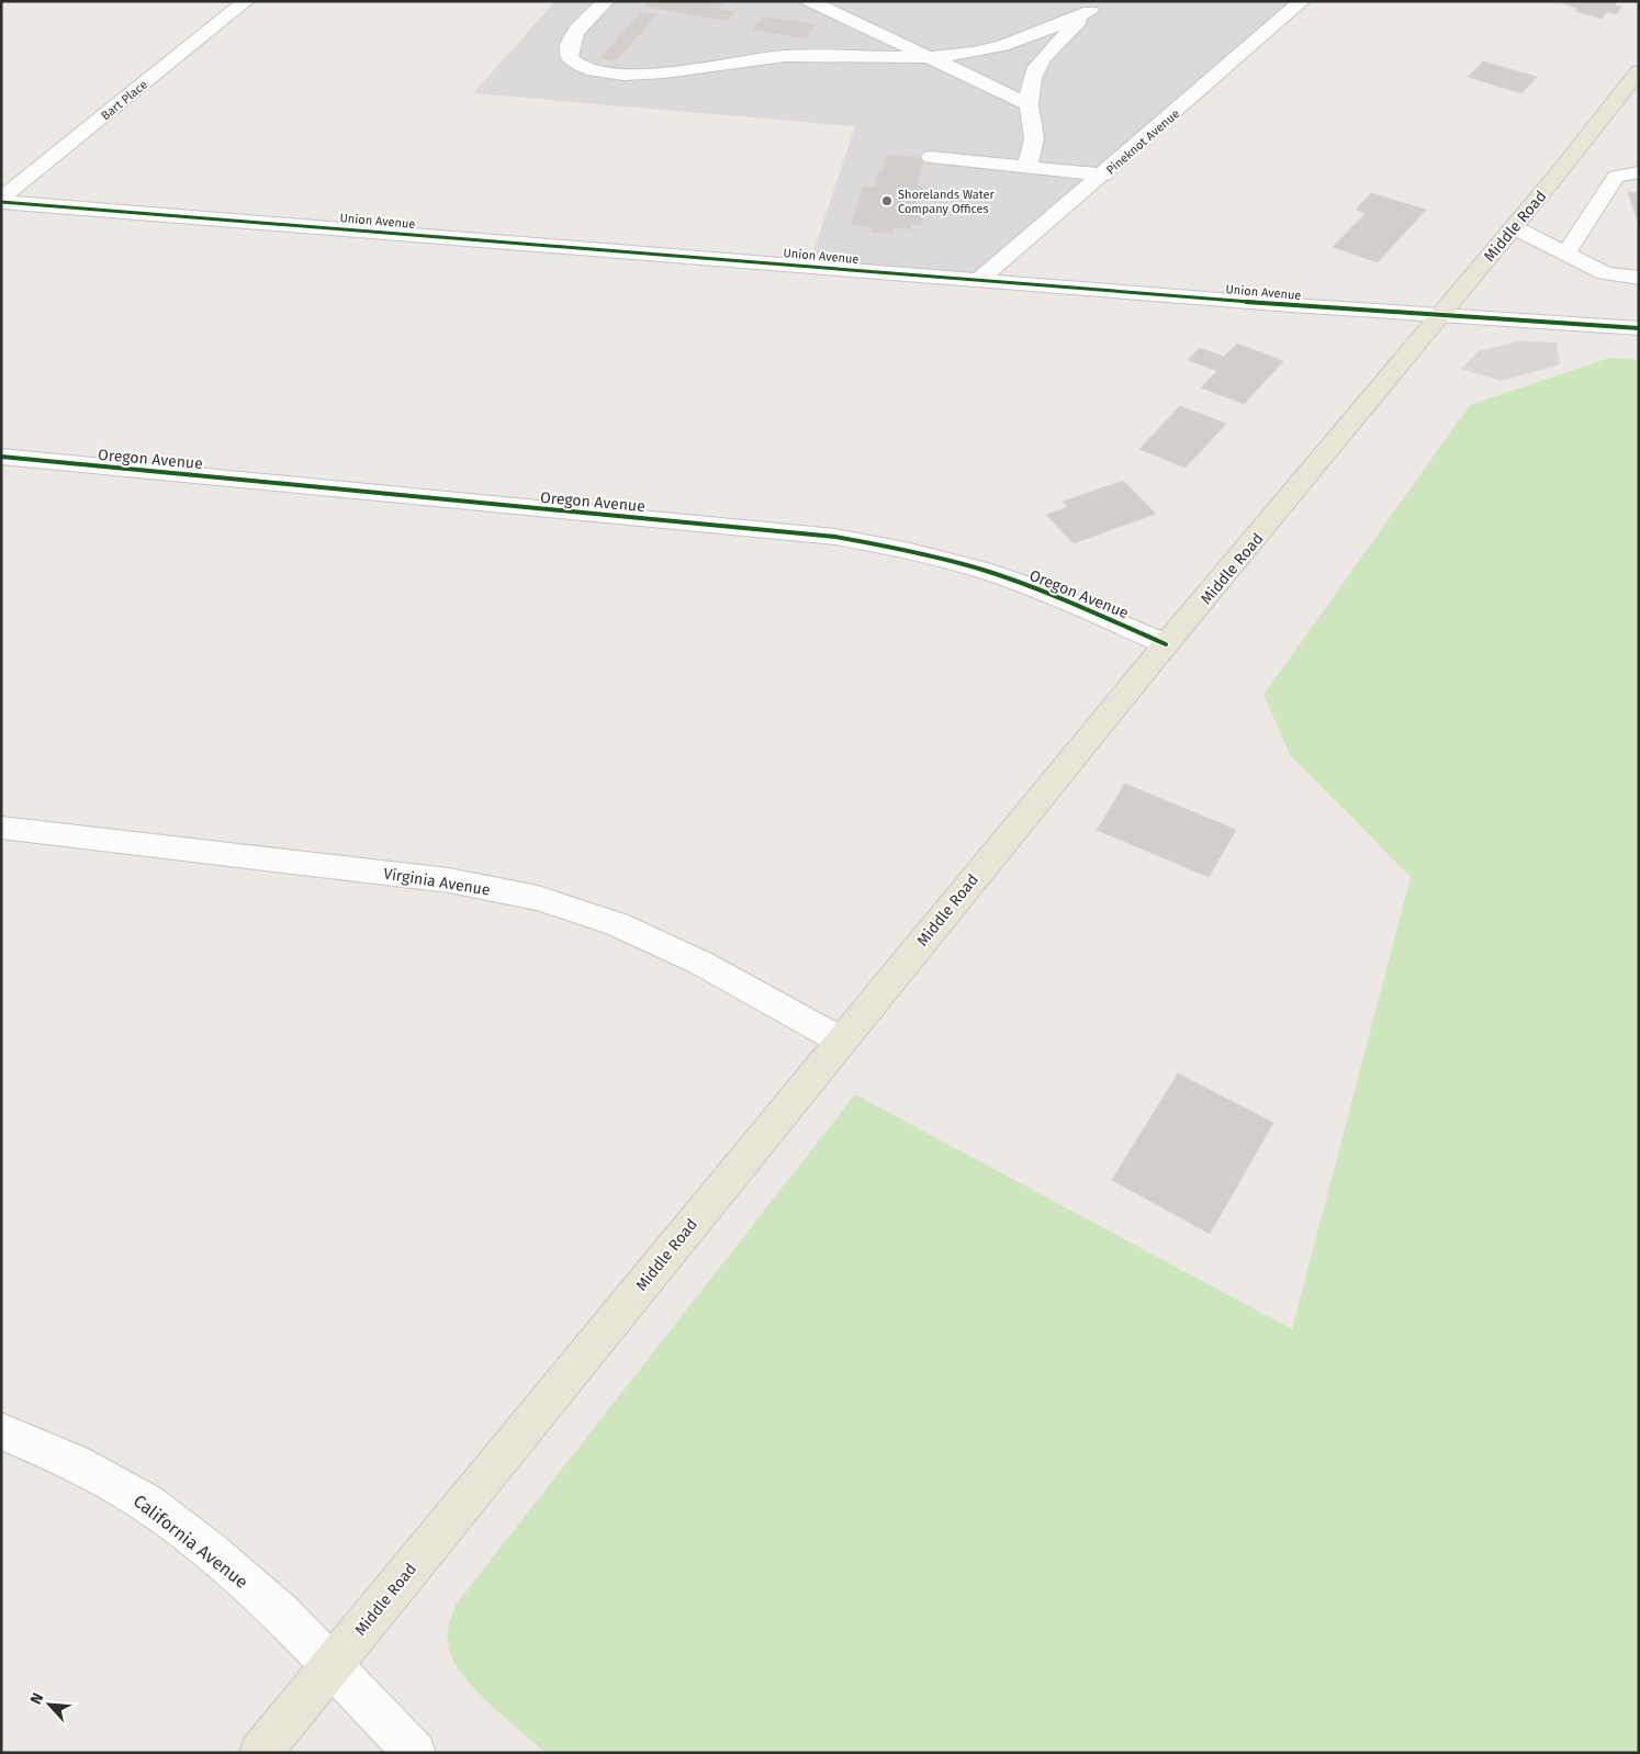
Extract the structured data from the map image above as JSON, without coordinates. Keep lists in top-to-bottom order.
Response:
{
  "streets": {
    "main road": ["Middle Road"],
    "street": [
      "Bart Place",
      "Pineknot Avenue",
      "Union Avenue",
      "Oregon Avenue",
      "Virginia Avenue",
      "California Avenue"
    ]
  },
  "crossings": [
    ["Bart Place", "Union Avenue"],
    ["Pineknot Avenue", "Union Avenue"],
    ["Union Avenue", "Middle Road"],
    ["Middle Road", "Oregon Avenue"],
    ["Middle Road", "Virginia Avenue"],
    ["Middle Road", "California Avenue"]
  ],
  "places": ["Shorelands Water Company Offices"],
  "north": "top left"
}
